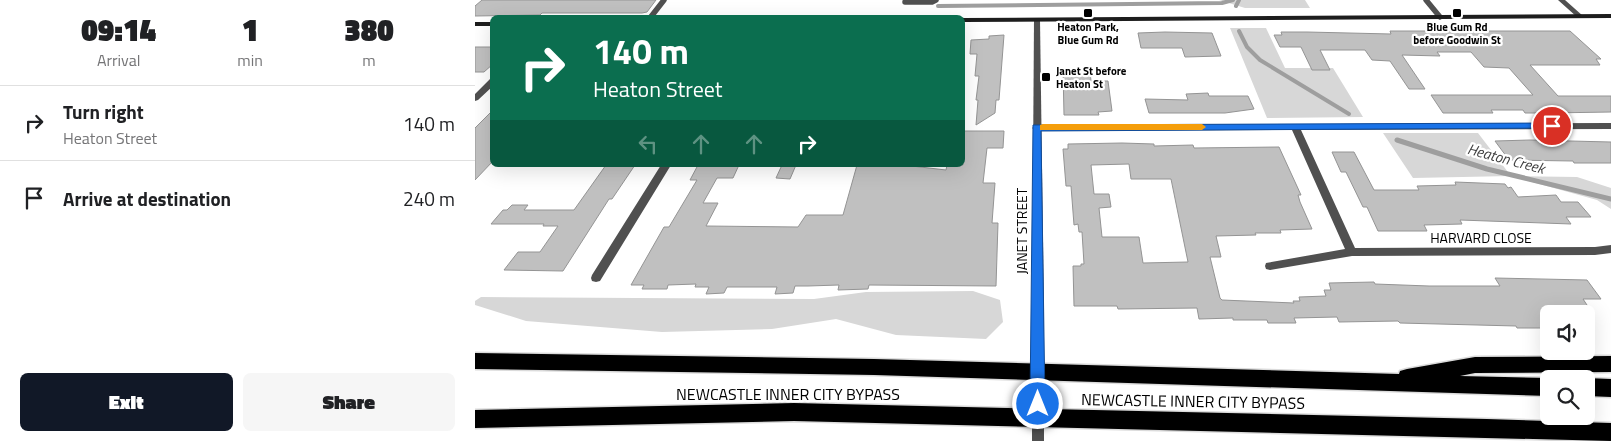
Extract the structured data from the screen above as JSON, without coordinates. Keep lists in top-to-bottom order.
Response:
{
  "streets": {
    "highway": ["NEWCASTLE INNER CITY BYPASS"],
    "street": ["JANET STREET", "HARVARD CLOSE"]
  },
  "water": ["Heaton Creek"],
  "places": {
    "transit": ["Heaton Park, Blue Gum Rd", "Blue Gum Rd before Goodwin St", "Janet St before Heaton St"]
  },
  "page": {
    "eta": [
      "09:14",
      "Arrival",
      "1",
      "min",
      "380",
      "m"
    ],
    "turn": ["140 m", "Heaton Street"],
    "list": [
      {
        "name": "Turn right",
        "note": "Heaton Street",
        "value": "140 m"
      },
      {
        "name": "Arrive at destination",
        "value": "240 m"
      }
    ],
    "buttons": ["Exit", "Share"]
  }
}
